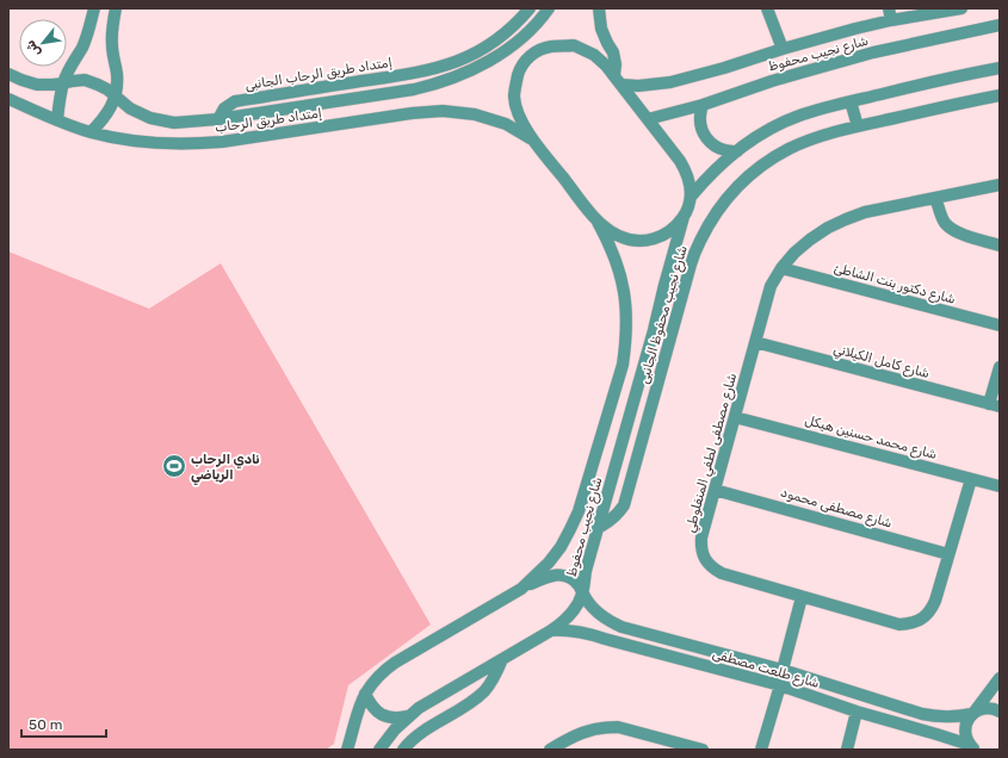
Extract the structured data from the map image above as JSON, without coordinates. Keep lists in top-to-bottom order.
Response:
{
  "streets": {
    "street": [
      "شارع نجيب محفوظ",
      "إمتداد طريق الرحاب الجانبى",
      "إمتداد طريق الرحاب",
      "شارع دكتور بنت الشاطئ",
      "شارع نجيب محفوظ الجانبى",
      "شارع كامل الكيلاني",
      "شارع محمد حسنين هيكل",
      "شارع مصطفى لطفي المنفلوطي",
      "شارع مصطفى محمود",
      "شارع طلعت مصطفى"
    ]
  },
  "crossings": [
    ["شارع نجيب محفوظ", "شارع نجيب محفوظ الجانبى"],
    ["شارع نجيب محفوظ", "شارع طلعت مصطفى"],
    ["إمتداد طريق الرحاب الجانبى", "إمتداد طريق الرحاب"],
    ["شارع دكتور بنت الشاطئ", "شارع مصطفى لطفي المنفلوطي"],
    ["شارع كامل الكيلاني", "شارع مصطفى لطفي المنفلوطي"],
    ["شارع محمد حسنين هيكل", "شارع مصطفى لطفي المنفلوطي"],
    ["شارع مصطفى لطفي المنفلوطي", "شارع مصطفى محمود"]
  ],
  "places": {
    "sports": ["نادي الرحاب الرياضي"]
  },
  "scale_bar": "50 m",
  "north": "bottom left"
}
